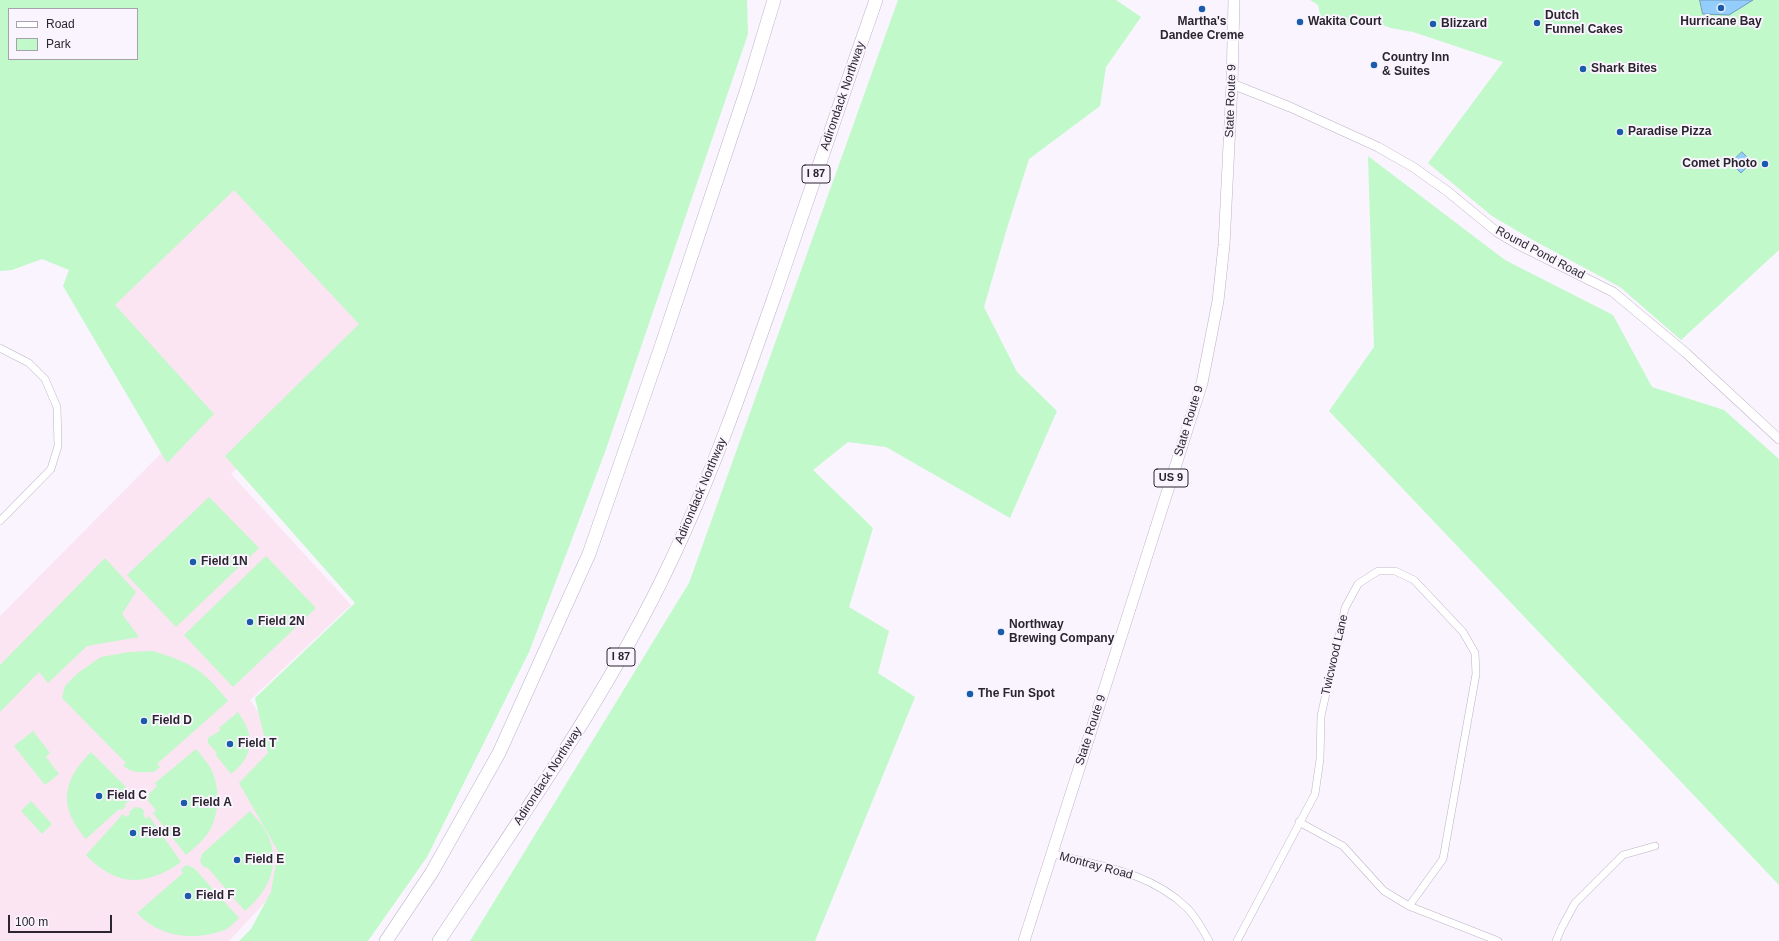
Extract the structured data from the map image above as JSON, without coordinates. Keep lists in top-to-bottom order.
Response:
{
  "streets": {
    "highway": ["Adirondack Northway", "I 87"],
    "main road": ["State Route 9", "US 9"],
    "street": ["Round Pond Road", "Twicwood Lane", "Montray Road"]
  },
  "crossings": [
    ["State Route 9", "Round Pond Road"],
    ["State Route 9", "Montray Road"]
  ],
  "places": [
    "Hurricane Bay",
    "Martha's Dandee Creme",
    "Wakita Court",
    "Dutch Funnel Cakes",
    "Blizzard",
    "Country Inn & Suites",
    "Shark Bites",
    "Paradise Pizza",
    "Comet Photo",
    "Field 1N",
    "Field 2N",
    "Northway Brewing Company",
    "The Fun Spot",
    "Field D",
    "Field T",
    "Field C",
    "Field A",
    "Field B",
    "Field E",
    "Field F"
  ],
  "legend": ["Road", "Park"],
  "scale_bar": "100 m"
}
